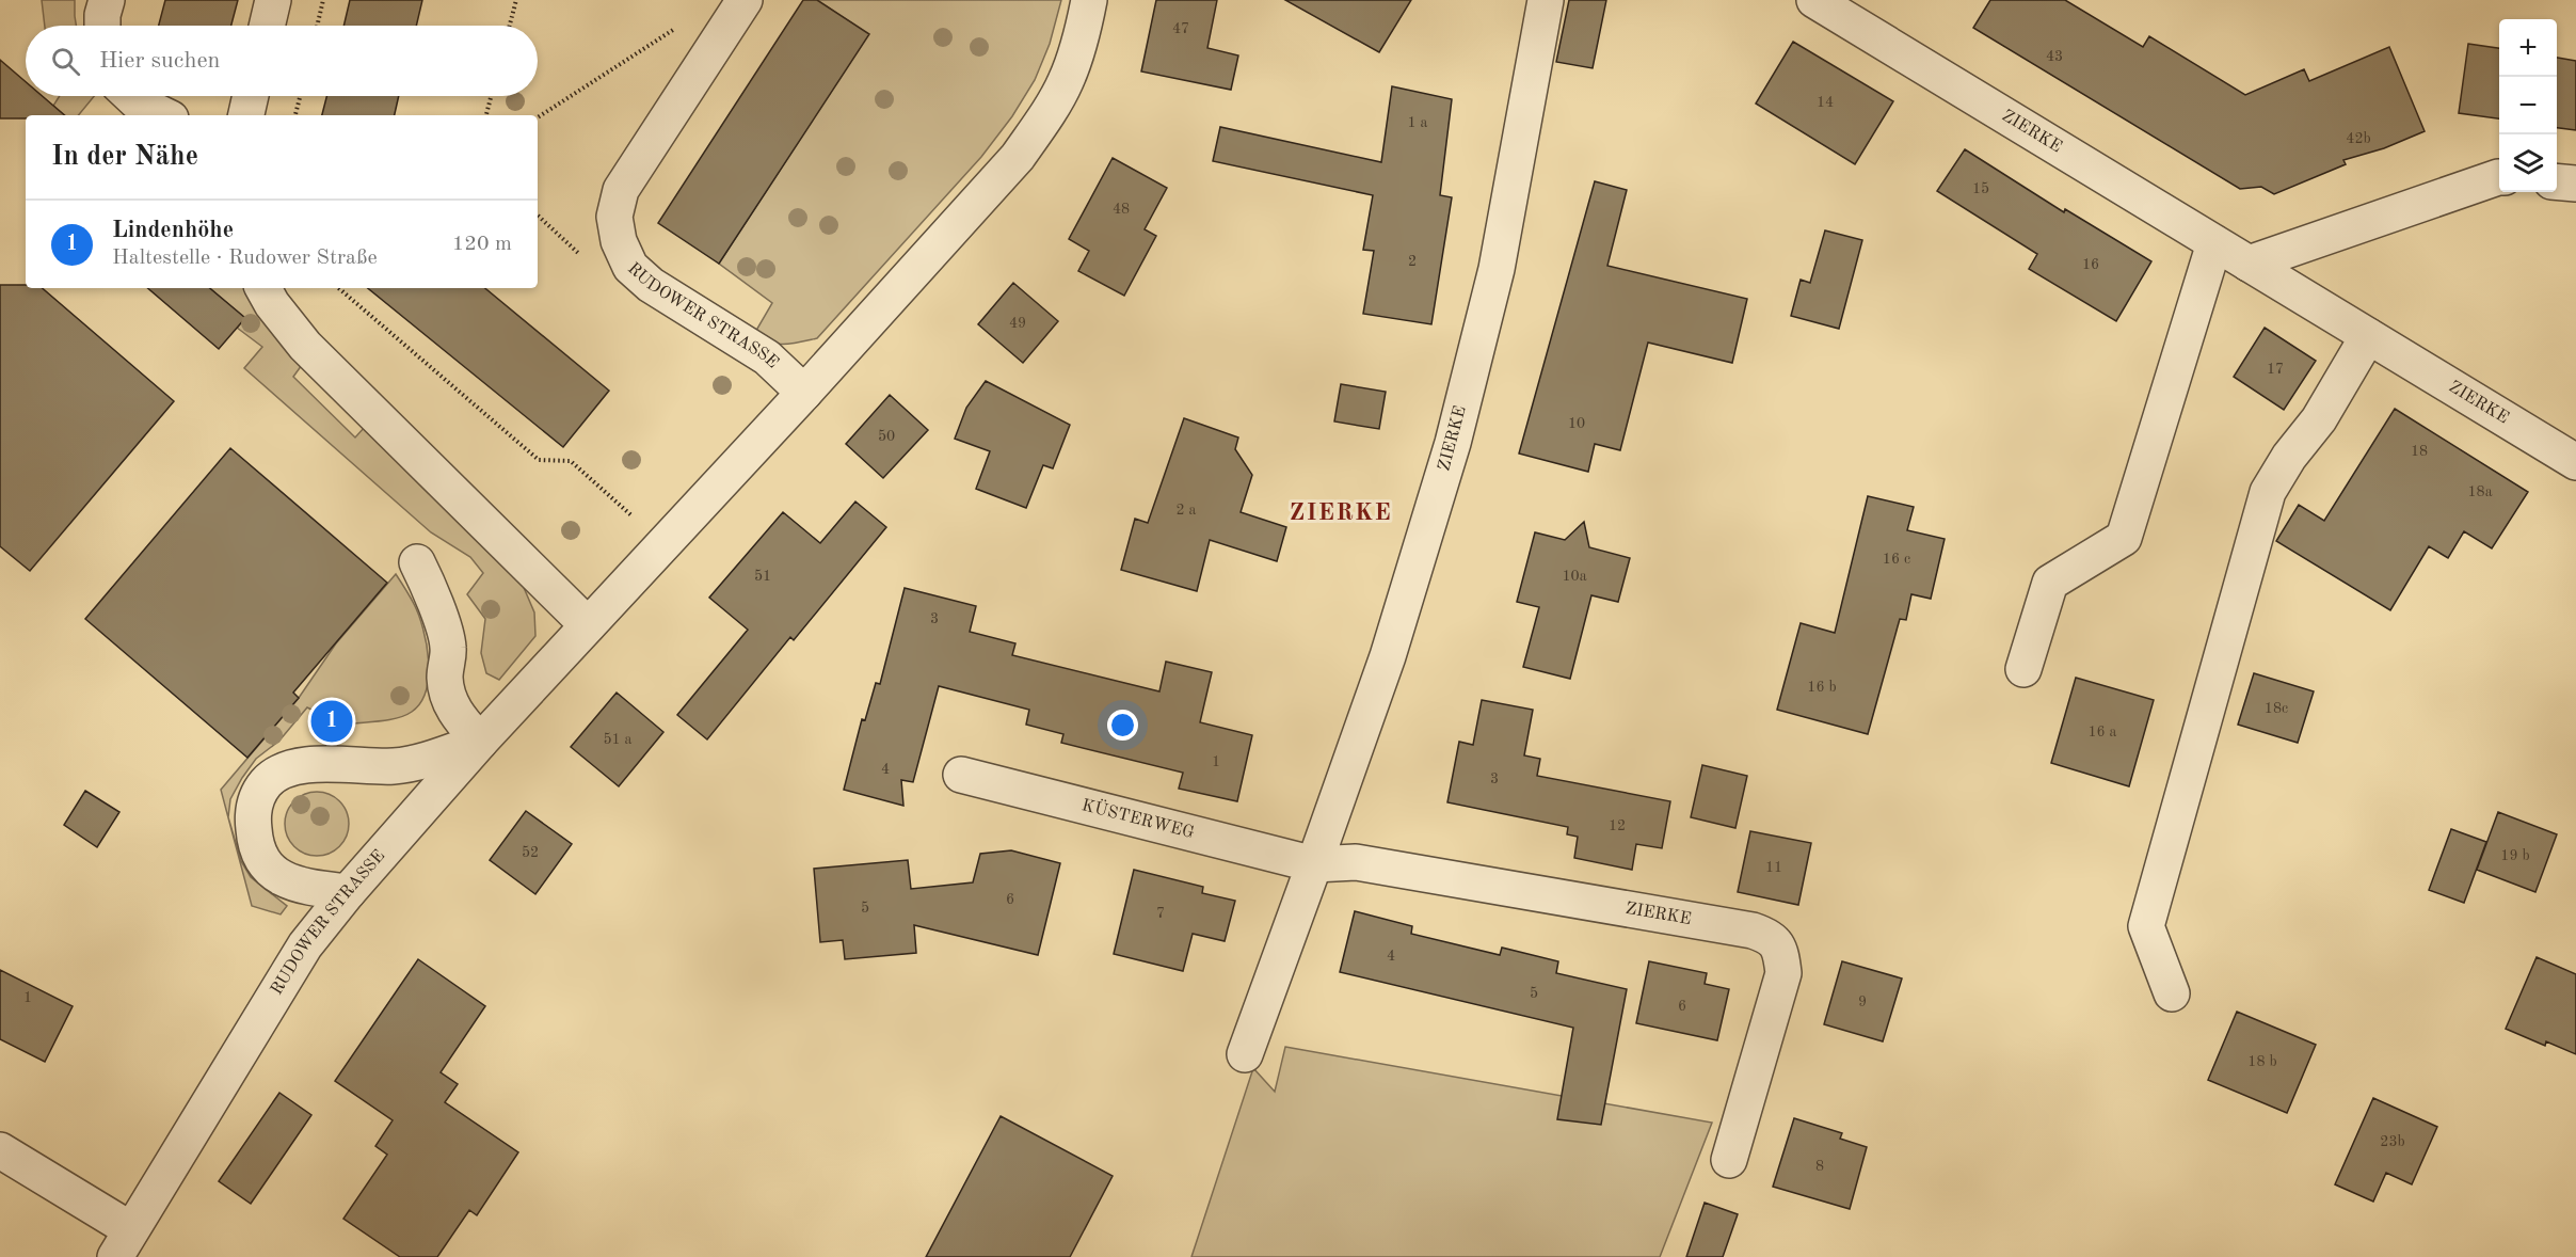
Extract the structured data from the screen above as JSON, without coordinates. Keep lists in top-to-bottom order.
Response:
{
  "streets": {
    "street": ["ZIERKE", "RUDOWER STRASSE", "KÜSTERWEG"]
  },
  "crossings": [
    ["ZIERKE", "KÜSTERWEG"]
  ],
  "districts": ["ZIERKE"],
  "house_numbers": [
    "47",
    "43",
    "14",
    "1 a",
    "42b",
    "15",
    "48",
    "2",
    "16",
    "49",
    "17",
    "10",
    "50",
    "18",
    "18a",
    "2 a",
    "16 c",
    "51",
    "10a",
    "3",
    "16 b",
    "18c",
    "16 a",
    "51 a",
    "1",
    "4",
    "3",
    "12",
    "52",
    "19 b",
    "11",
    "6",
    "5",
    "7",
    "4",
    "5",
    "1",
    "9",
    "6",
    "18 b",
    "23b",
    "8"
  ],
  "page": {
    "map_buttons": ["+", "−"],
    "search": "Hier suchen",
    "heading": "In der Nähe",
    "list": [
      {
        "mark": "1",
        "name": "Lindenhöhe",
        "note": "Haltestelle · Rudower Straße",
        "value": "120 m"
      }
    ],
    "pins": "1"
  }
}
